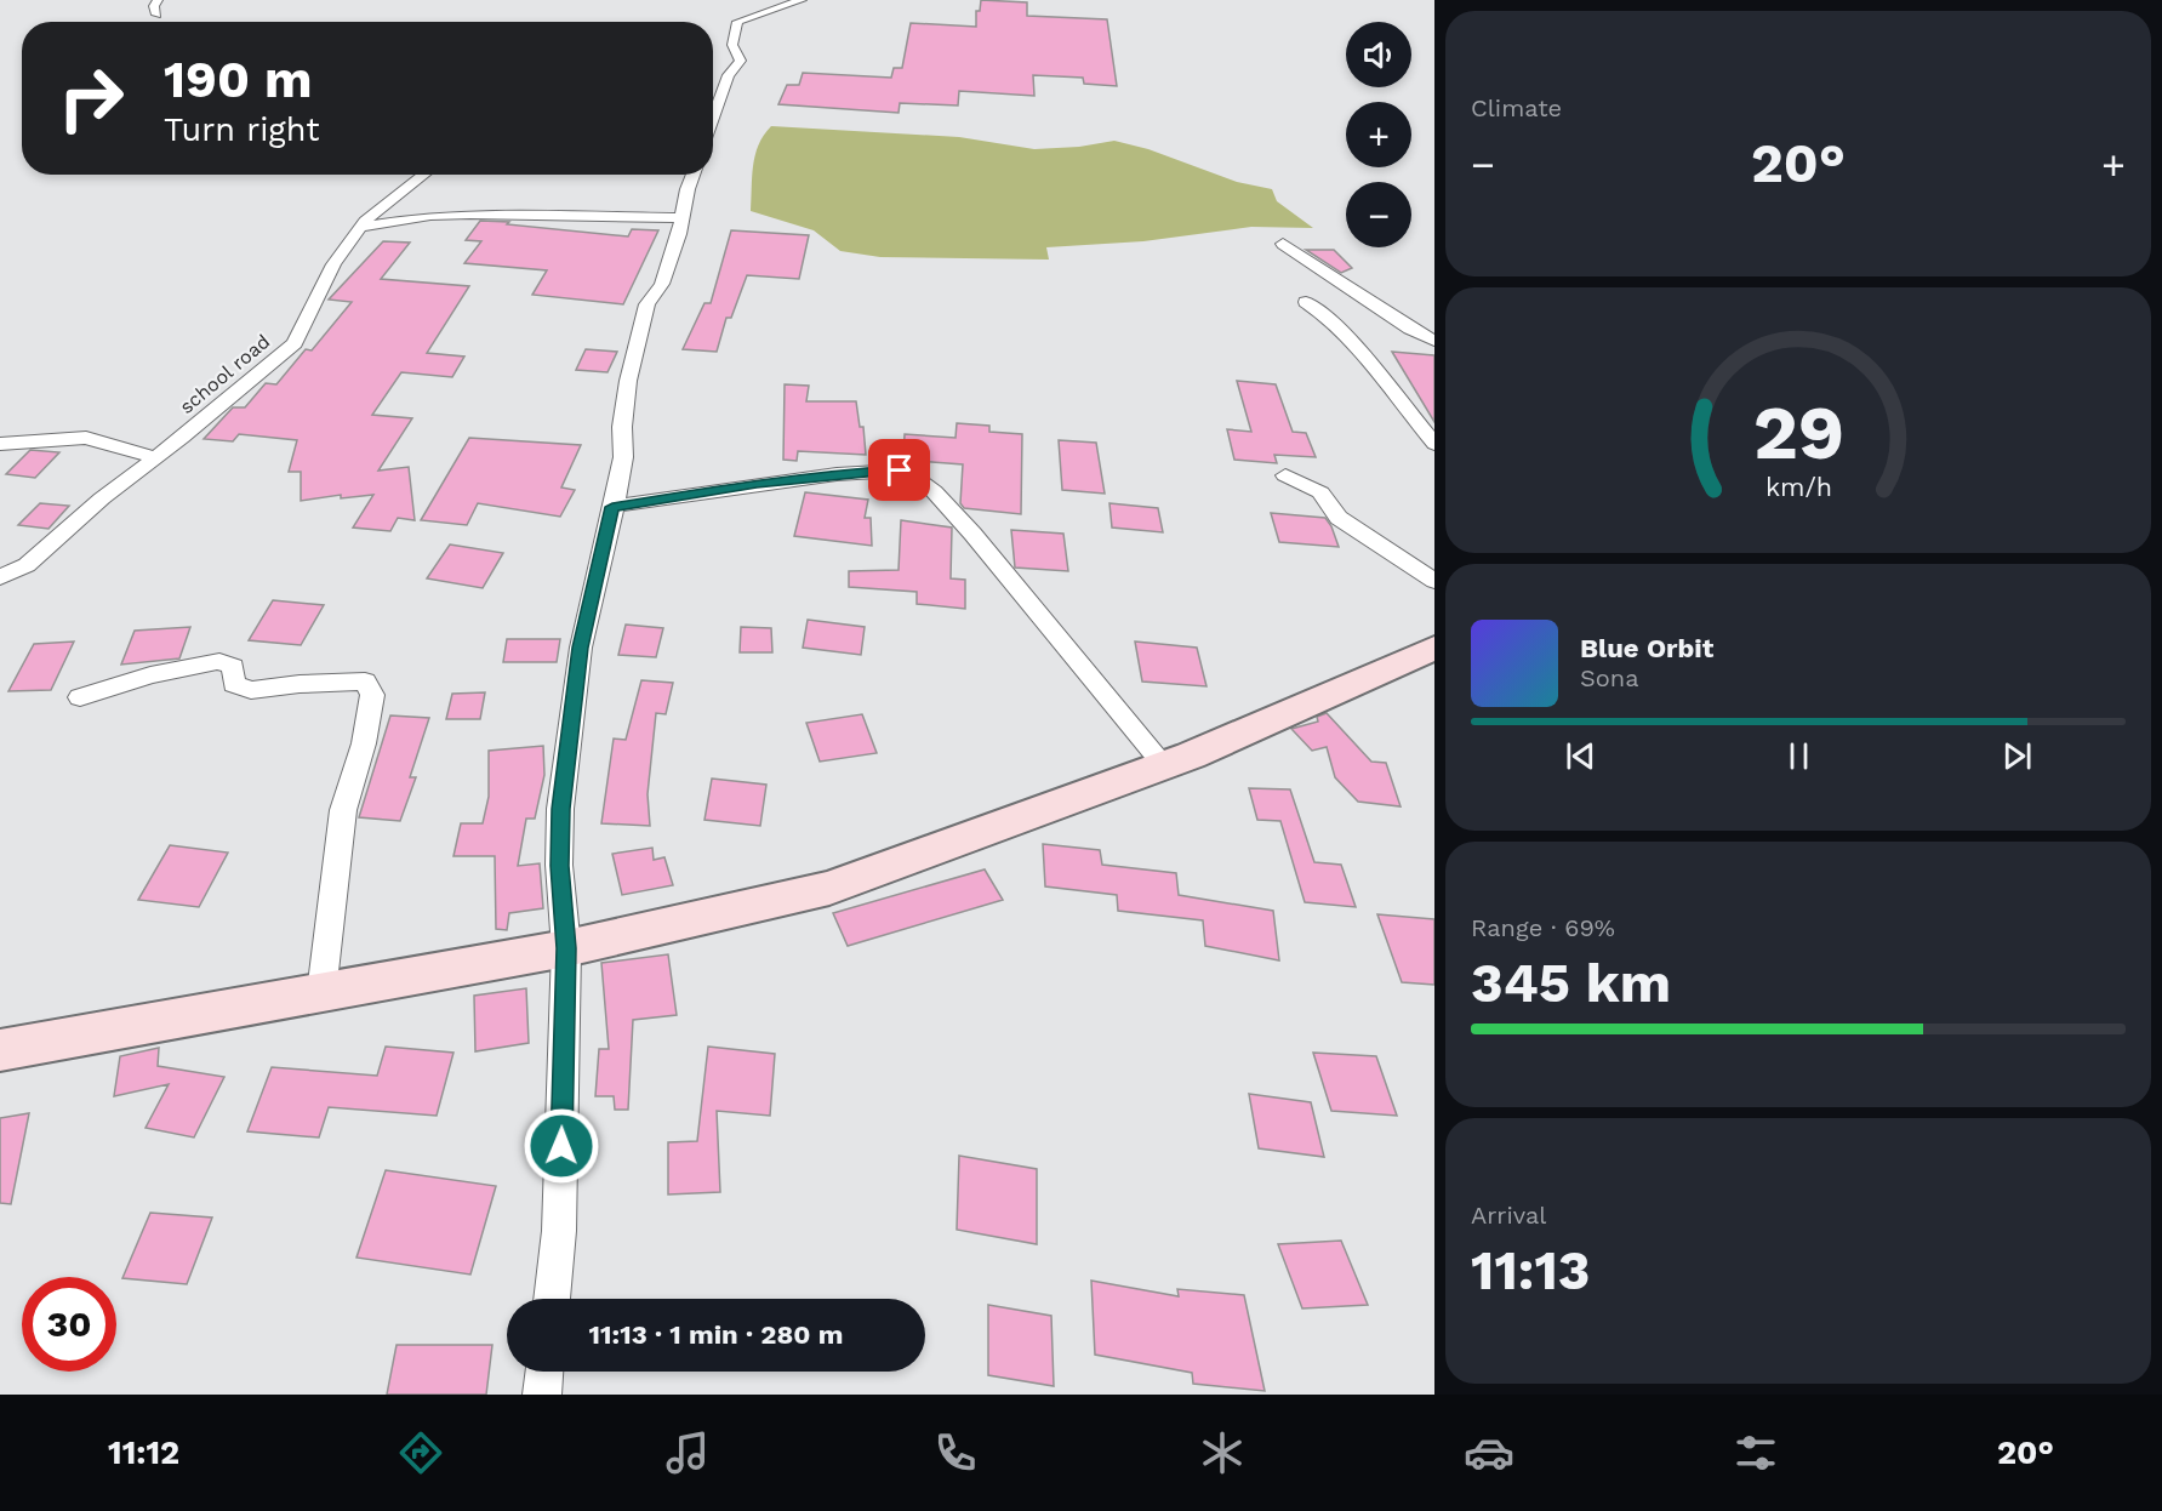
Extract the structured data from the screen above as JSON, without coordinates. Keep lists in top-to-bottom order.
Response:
{
  "streets": {
    "street": ["school road"]
  },
  "page": {
    "tile": [
      "Climate",
      ["Range · 69%", "345 km"],
      ["Arrival", "11:13"]
    ],
    "map_buttons": ["+", "−"],
    "turn": ["190 m", "Turn right"],
    "heat": ["−", "20°", "+"],
    "song": ["Blue Orbit", "Sona"],
    "limit": "30",
    "trip": "11:13 · 1 min · 280 m",
    "tabs": ["11:12", "20°"],
    "gauge": ["29", "km/h"]
  }
}
